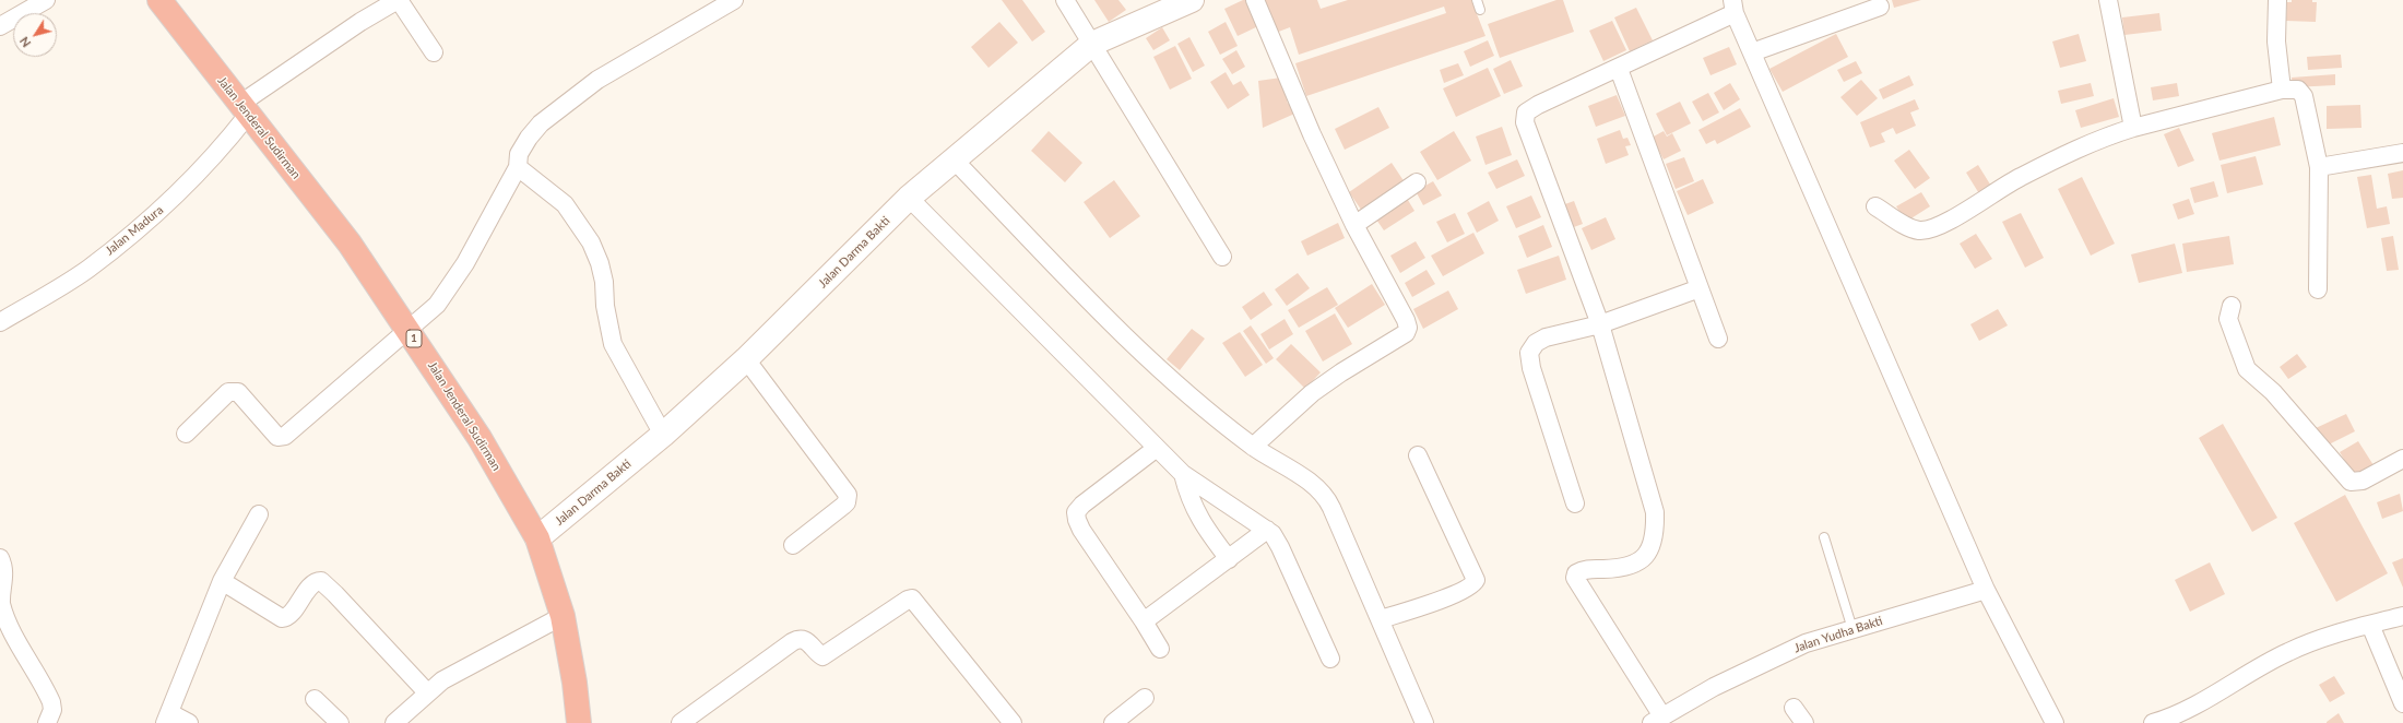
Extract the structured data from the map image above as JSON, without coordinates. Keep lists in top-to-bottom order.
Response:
{
  "streets": {
    "highway": ["Jalan Jenderal Sudirman", "1"],
    "street": ["Jalan Madura", "Jalan Darma Bakti", "Jalan Yudha Bakti"]
  },
  "crossings": [
    ["Jalan Jenderal Sudirman", "Jalan Madura"],
    ["Jalan Jenderal Sudirman", "Jalan Darma Bakti"]
  ],
  "north": "bottom left"
}
